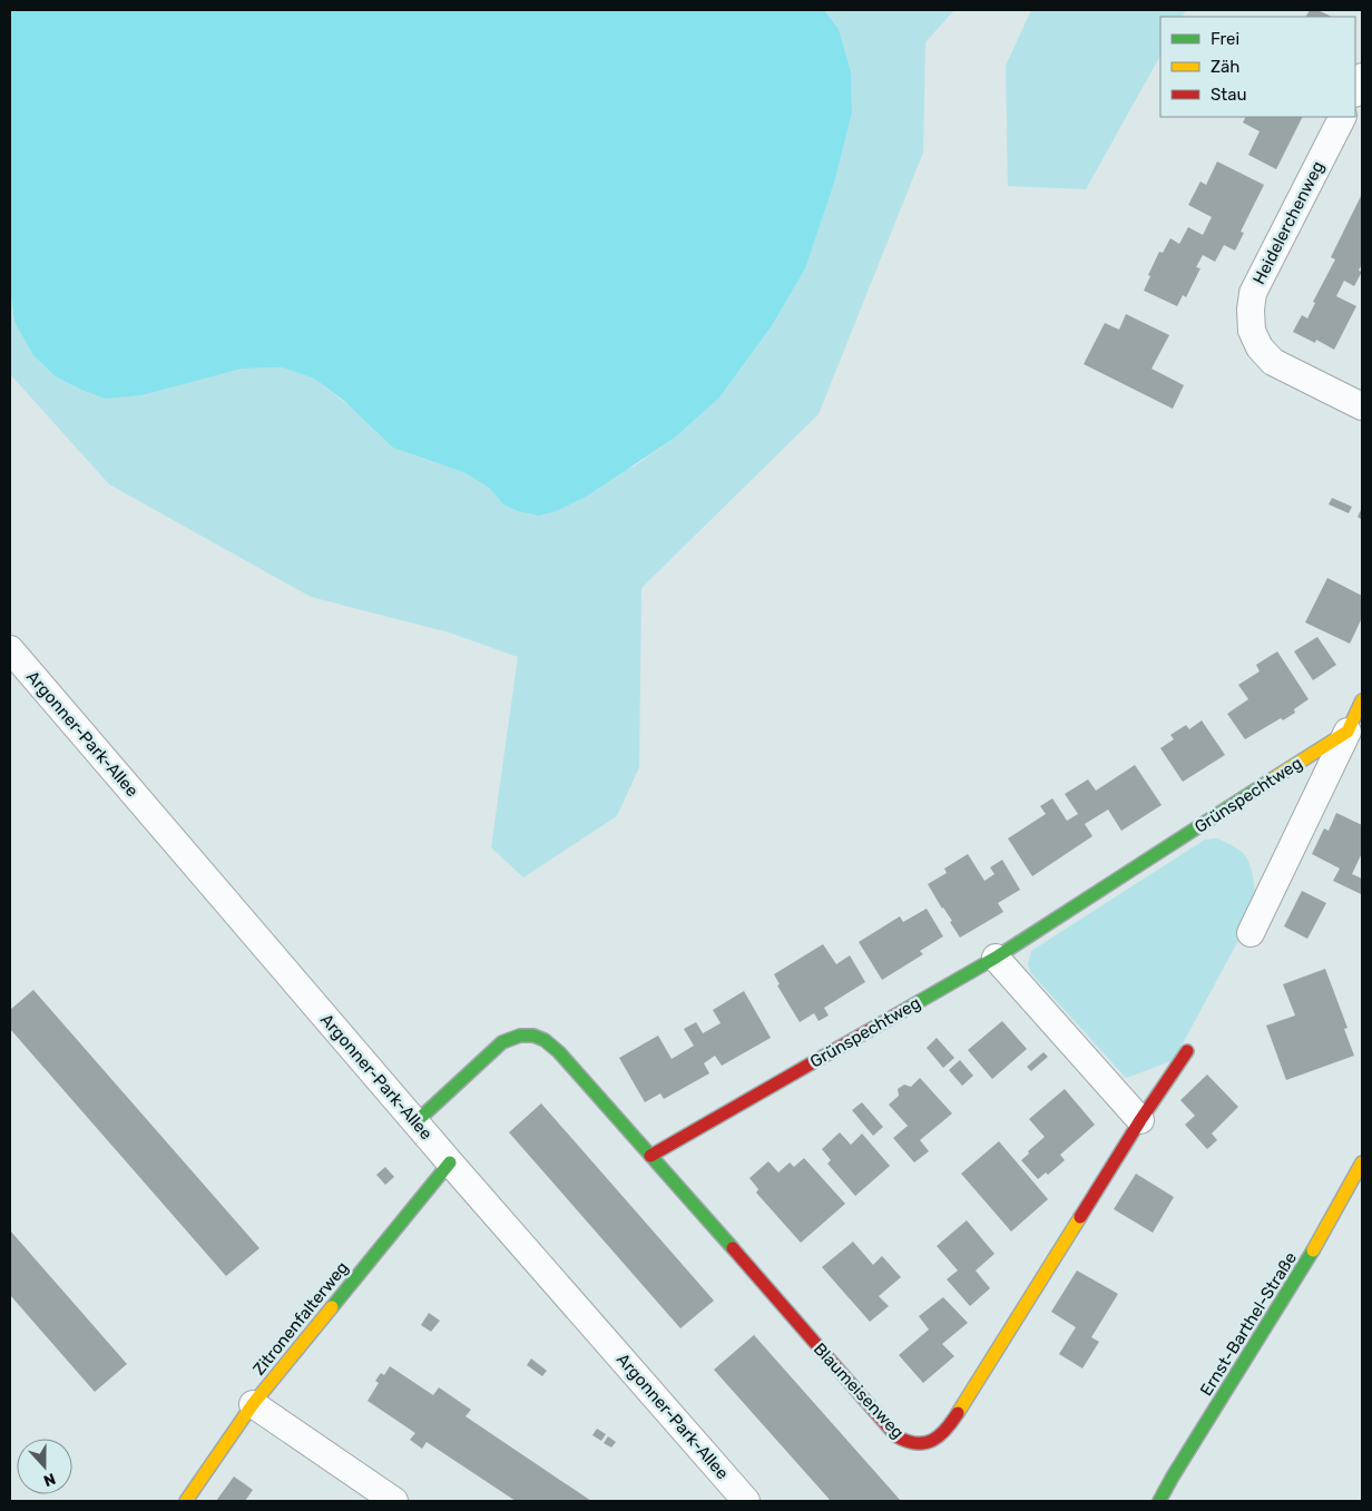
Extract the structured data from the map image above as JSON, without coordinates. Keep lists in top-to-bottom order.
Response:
{
  "streets": {
    "street": [
      "Heidelerchenweg",
      "Argonner-Park-Allee",
      "Grünspechtweg",
      "Zitronenfalterweg",
      "Ernst-Barthel-Straße",
      "Blaumeisenweg"
    ]
  },
  "crossings": [
    ["Argonner-Park-Allee", "Zitronenfalterweg"],
    ["Grünspechtweg", "Blaumeisenweg"]
  ],
  "legend": ["Frei", "Zäh", "Stau"],
  "north": "bottom"
}
